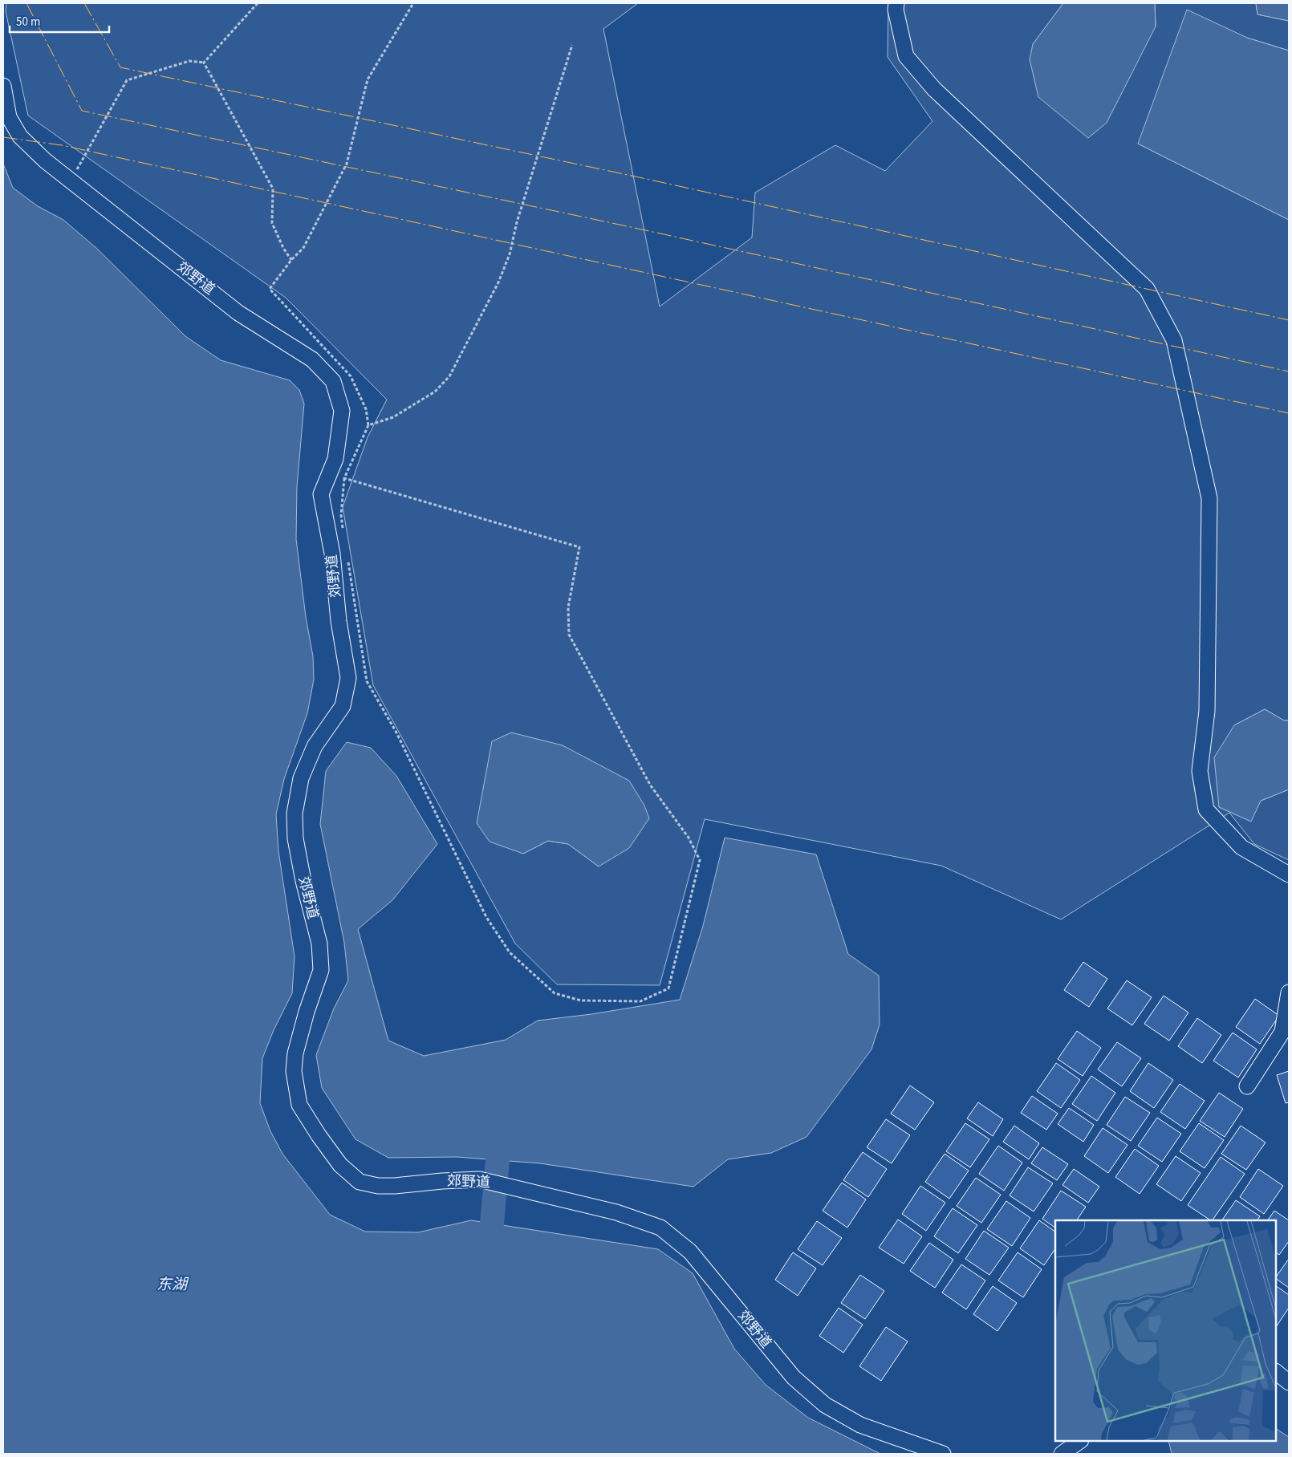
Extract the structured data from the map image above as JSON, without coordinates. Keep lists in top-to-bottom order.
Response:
{
  "streets": {
    "street": ["郊野道"]
  },
  "water": ["东湖"],
  "scale_bar": "50 m"
}
